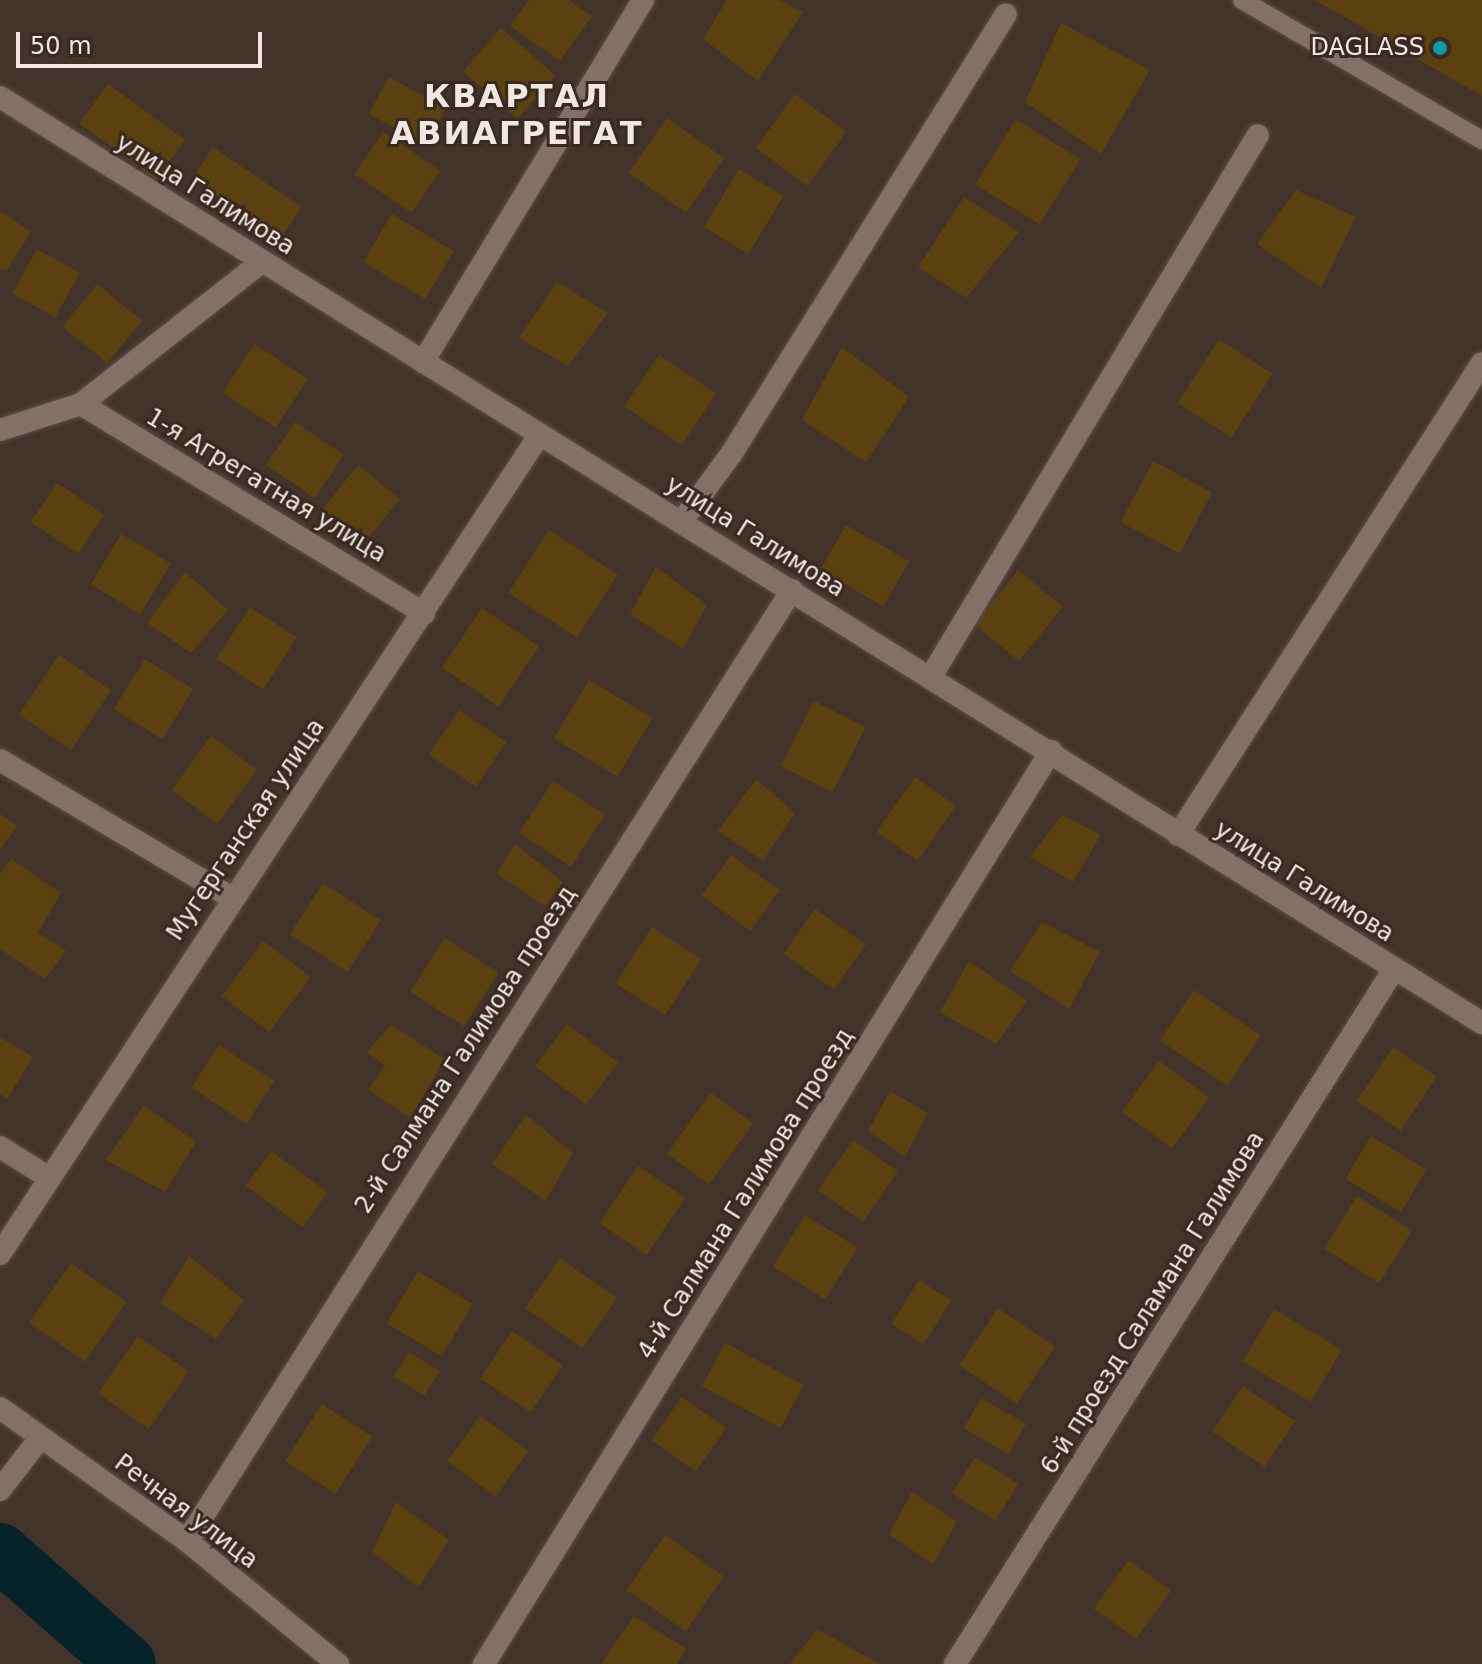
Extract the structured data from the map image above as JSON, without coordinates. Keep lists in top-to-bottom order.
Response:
{
  "streets": {
    "street": [
      "улица Галимова",
      "1-я Агрегатная улица",
      "Мугерганская улица",
      "2-й Салмана Галимова проезд",
      "4-й Салмана Галимова проезд",
      "6-й проезд Саламана Галимова",
      "Речная улица"
    ]
  },
  "crossings": [
    ["улица Галимова", "Мугерганская улица"],
    ["улица Галимова", "2-й Салмана Галимова проезд"],
    ["улица Галимова", "4-й Салмана Галимова проезд"],
    ["улица Галимова", "6-й проезд Саламана Галимова"],
    ["1-я Агрегатная улица", "Мугерганская улица"],
    ["2-й Салмана Галимова проезд", "Речная улица"]
  ],
  "districts": ["КВАРТАЛ АВИАГРЕГАТ"],
  "places": ["DAGLASS"],
  "scale_bar": "50 m"
}
